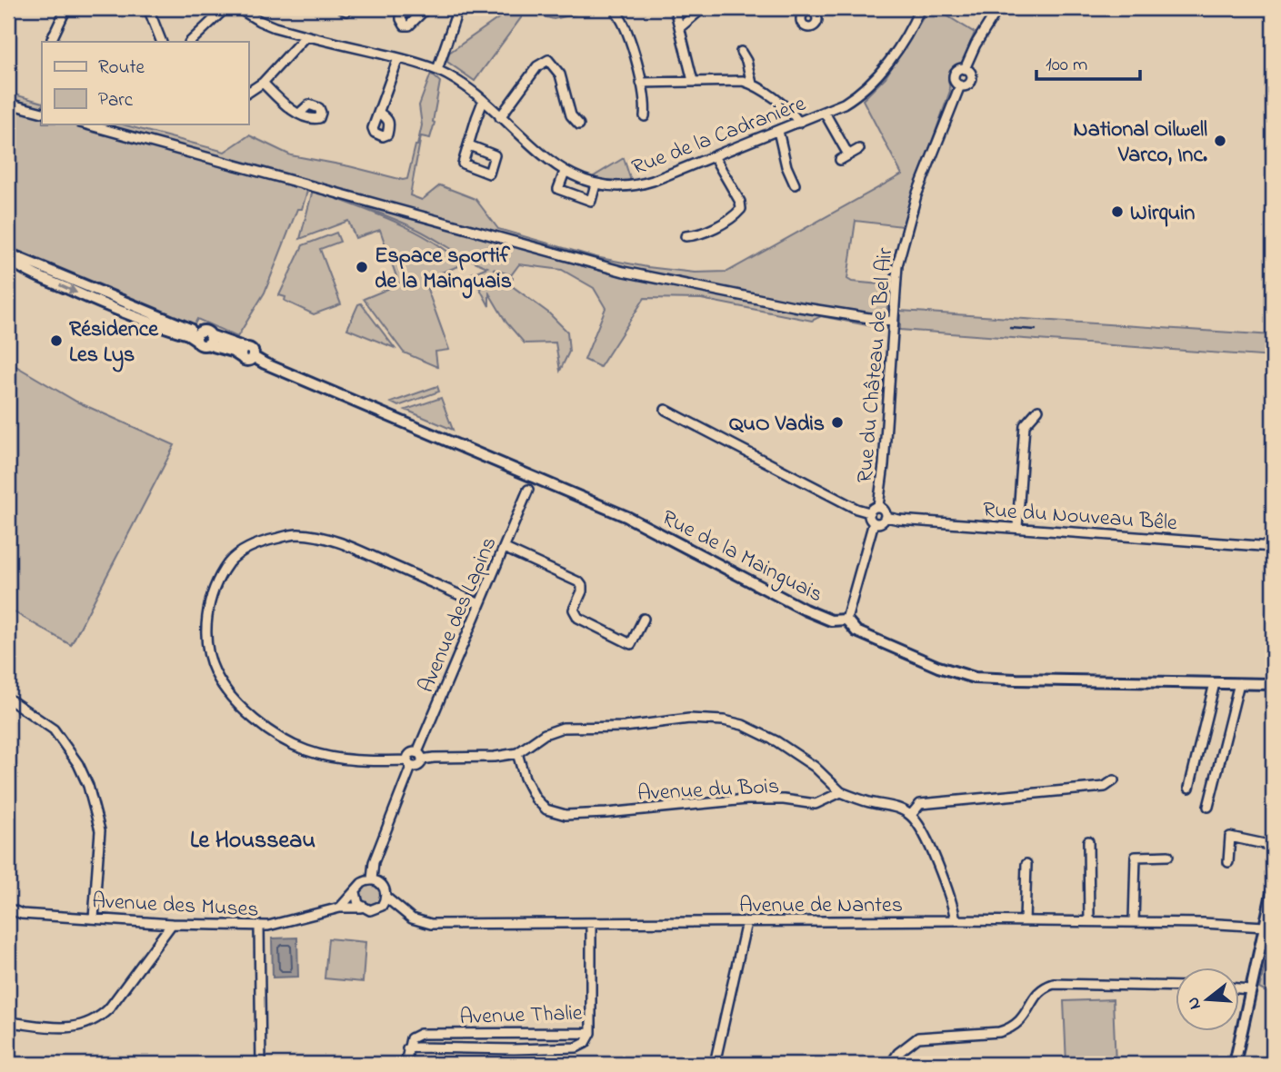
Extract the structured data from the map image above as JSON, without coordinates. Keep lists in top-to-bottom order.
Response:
{
  "streets": {
    "street": [
      "Rue de la Cadranière",
      "Rue du Château de Bel Air",
      "Rue du Nouveau Bêle",
      "Rue de la Mainguais",
      "Avenue des Lapins",
      "Avenue du Bois",
      "Avenue des Muses",
      "Avenue de Nantes",
      "Avenue Thalie"
    ]
  },
  "crossings": [
    ["Rue du Château de Bel Air", "Rue du Nouveau Bêle"],
    ["Avenue des Muses", "Avenue de Nantes"],
    ["Avenue de Nantes", "Avenue Thalie"]
  ],
  "districts": ["Le Housseau"],
  "places": [
    "National Oilwell Varco, Inc.",
    "Wirquin",
    "Espace sportif de la Mainguais",
    "Résidence Les Lys",
    "QuO Vadis"
  ],
  "legend": ["Route", "Parc"],
  "scale_bar": "100 m",
  "north": "left"
}
